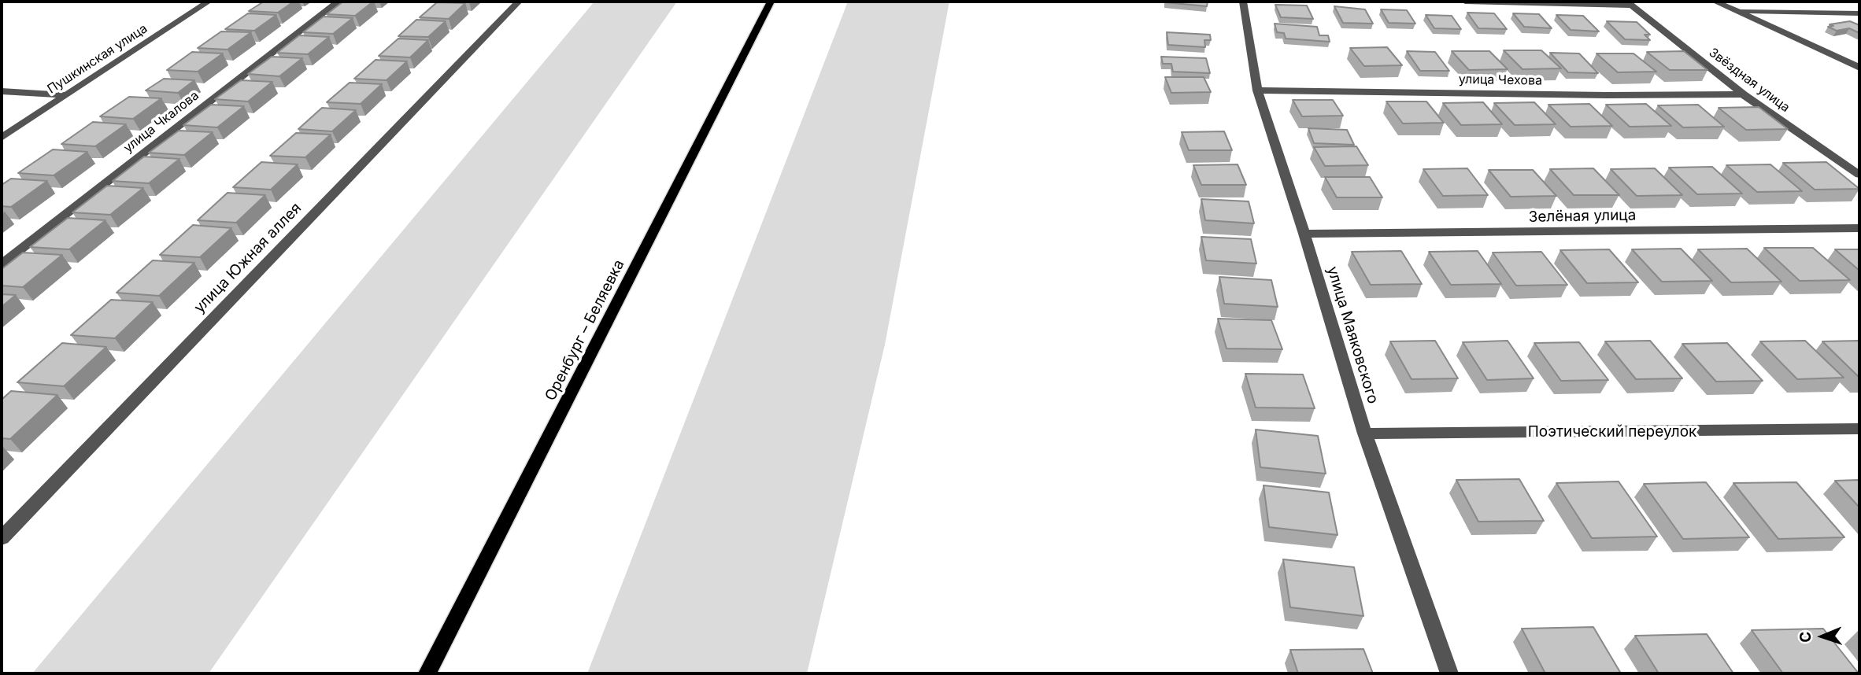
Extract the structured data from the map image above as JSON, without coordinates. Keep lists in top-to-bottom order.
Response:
{
  "streets": {
    "main road": ["Оренбург – Беляевка"],
    "street": [
      "Пушкинская улица",
      "улица Чехова",
      "Звёздная улица",
      "улица Чкалова",
      "Зелёная улица",
      "улица Южная аллея",
      "улица Маяковского",
      "Поэтический переулок"
    ]
  },
  "crossings": [
    ["улица Чехова", "Звёздная улица"],
    ["улица Чехова", "улица Маяковского"],
    ["Зелёная улица", "улица Маяковского"],
    ["улица Маяковского", "Поэтический переулок"]
  ],
  "north": "left"
}
